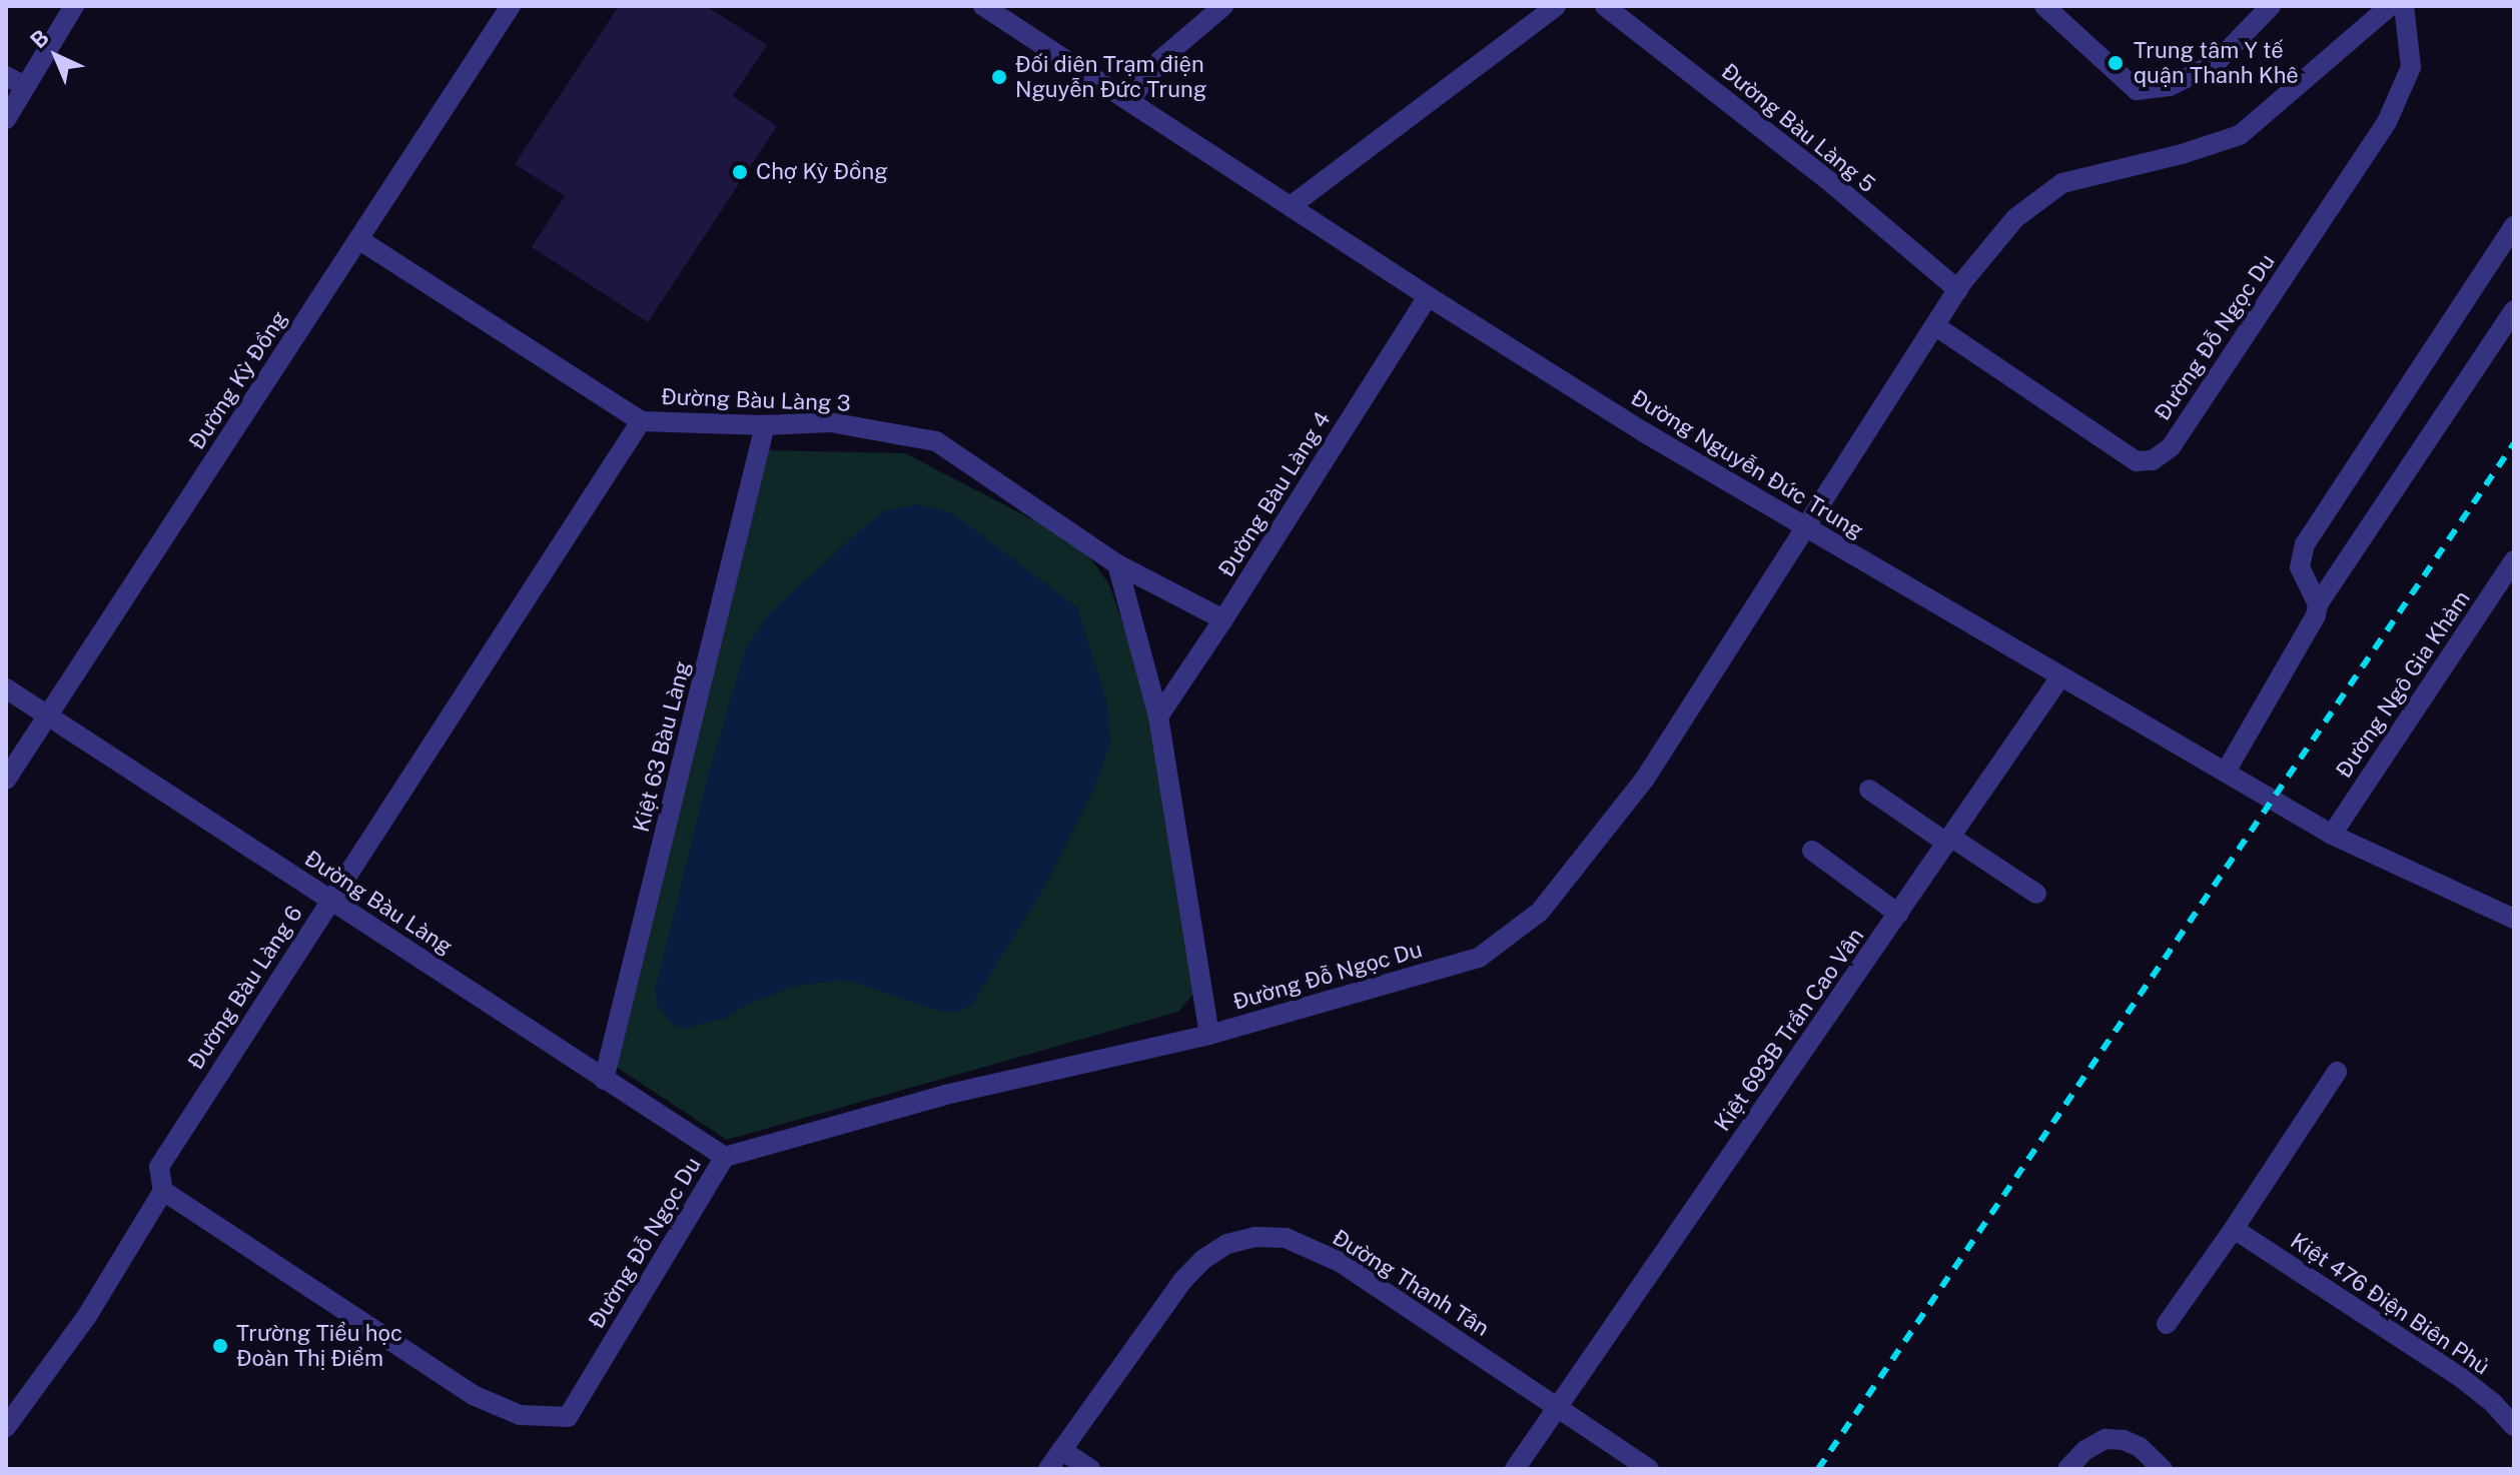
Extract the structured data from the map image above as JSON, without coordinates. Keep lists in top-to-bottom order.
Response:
{
  "streets": {
    "street": [
      "Đường Bàu Làng 5",
      "Đường Đỗ Ngọc Du",
      "Đường Kỳ Đồng",
      "Đường Bàu Làng 3",
      "Đường Nguyễn Đức Trung",
      "Đường Bàu Làng 4",
      "Đường Ngô Gia Khảm",
      "Kiệt 63 Bàu Làng",
      "Đường Bàu Làng",
      "Đường Bàu Làng 6",
      "Kiệt 693B Trần Cao Vân",
      "Đường Thanh Tân",
      "Kiệt 476 Điện Biên Phủ"
    ]
  },
  "crossings": [
    ["Đường Bàu Làng 5", "Đường Đỗ Ngọc Du"],
    ["Đường Đỗ Ngọc Du", "Đường Nguyễn Đức Trung"],
    ["Đường Đỗ Ngọc Du", "Đường Bàu Làng"],
    ["Đường Đỗ Ngọc Du", "Đường Bàu Làng 6"],
    ["Đường Kỳ Đồng", "Đường Bàu Làng 3"],
    ["Đường Kỳ Đồng", "Đường Bàu Làng"],
    ["Đường Bàu Làng 3", "Đường Bàu Làng 4"],
    ["Đường Bàu Làng 3", "Kiệt 63 Bàu Làng"],
    ["Đường Bàu Làng 3", "Đường Bàu Làng 6"],
    ["Đường Nguyễn Đức Trung", "Đường Bàu Làng 4"],
    ["Đường Nguyễn Đức Trung", "Đường Ngô Gia Khảm"],
    ["Đường Nguyễn Đức Trung", "Kiệt 693B Trần Cao Vân"],
    ["Kiệt 63 Bàu Làng", "Đường Bàu Làng"],
    ["Đường Bàu Làng", "Đường Bàu Làng 6"],
    ["Kiệt 693B Trần Cao Vân", "Đường Thanh Tân"]
  ],
  "places": [
    "Trung tâm Y tế quận Thanh Khê",
    "Đối diện Trạm điện Nguyễn Đức Trung",
    "Chợ Kỳ Đồng",
    "Trường Tiểu học Đoàn Thị Điểm"
  ],
  "north": "top left"
}
